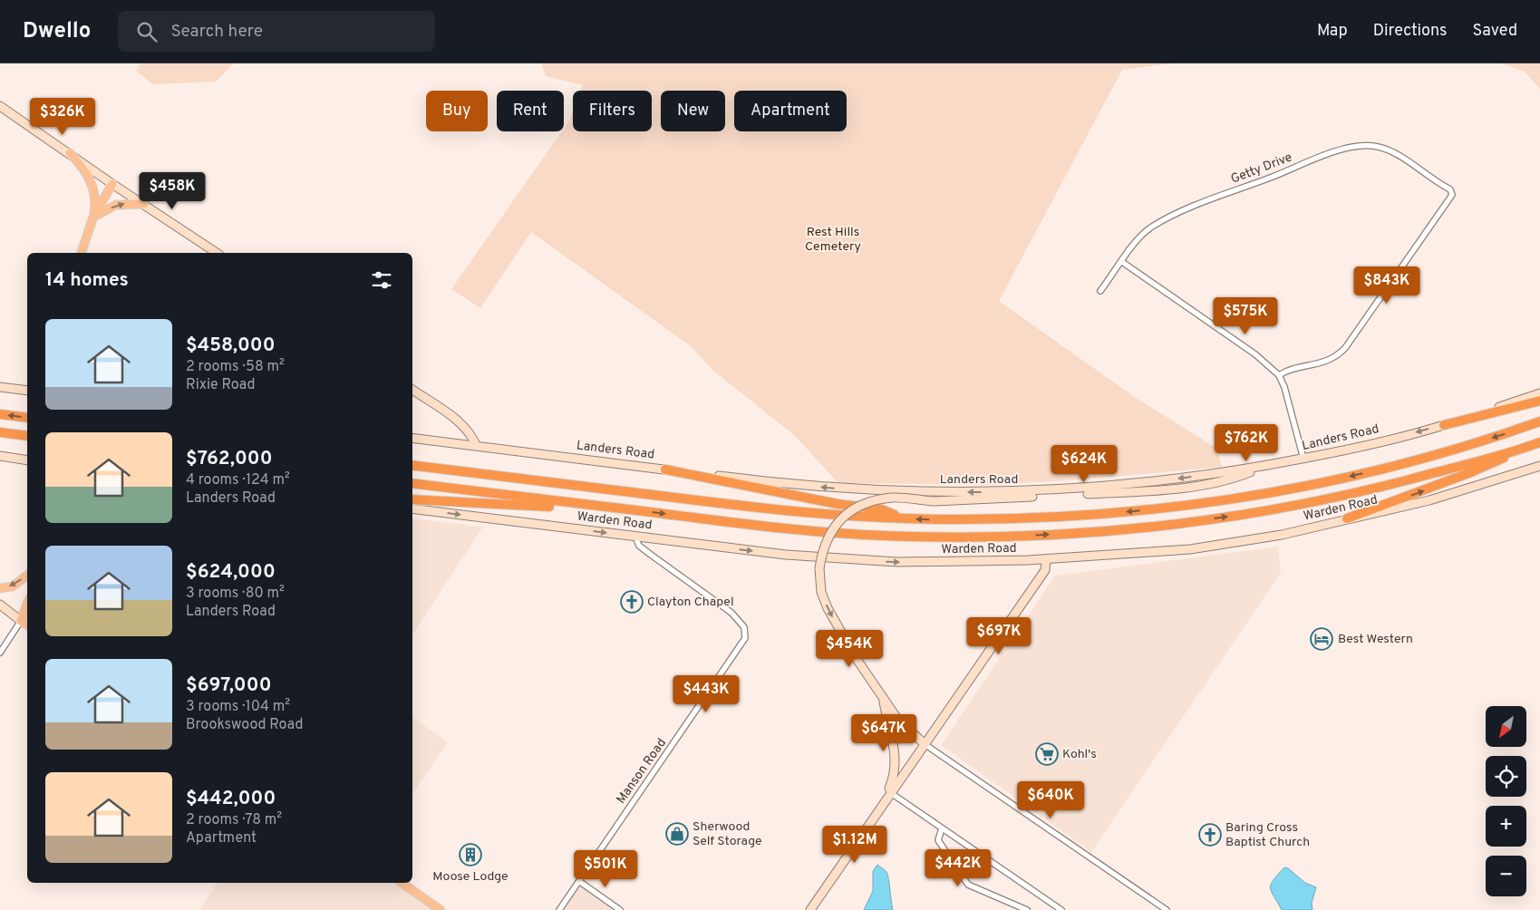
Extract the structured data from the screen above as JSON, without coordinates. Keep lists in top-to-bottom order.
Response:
{
  "streets": {
    "main road": ["Landers Road", "Warden Road"],
    "street": ["Getty Drive", "Manson Road"]
  },
  "crossings": [
    ["Warden Road", "Manson Road"]
  ],
  "one_way": ["Landers Road", "Warden Road"],
  "parks": ["Rest Hills Cemetery"],
  "places": {
    "church": ["Clayton Chapel", "Baring Cross Baptist Church"],
    "hotel": ["Best Western"],
    "supermarket": ["Kohl's"],
    "shop": ["Sherwood Self Storage"],
    "building": ["Moose Lodge"]
  },
  "north": "bottom left",
  "page": {
    "header": "Dwello",
    "search": "Search here",
    "nav": ["Map", "Directions", "Saved"],
    "chip": [
      "Buy",
      "Rent",
      "Filters",
      "New",
      "Apartment"
    ],
    "price": [
      "$326K",
      "$458K",
      "$843K",
      "$575K",
      "$762K",
      "$624K",
      "$697K",
      "$454K",
      "$443K",
      "$647K",
      "$640K",
      "$1.12M",
      "$442K",
      "$501K"
    ],
    "heading": "14 homes",
    "list": [
      {
        "name": "$458,000",
        "note": "2 rooms · 58 m² · Rixie Road"
      },
      {
        "name": "$762,000",
        "note": "4 rooms · 124 m² · Landers Road"
      },
      {
        "name": "$624,000",
        "note": "3 rooms · 80 m² · Landers Road"
      },
      {
        "name": "$697,000",
        "note": "3 rooms · 104 m² · Brookswood Road"
      },
      {
        "name": "$442,000",
        "note": "2 rooms · 78 m² · Apartment"
      }
    ],
    "map_buttons": ["+", "−"]
  }
}
